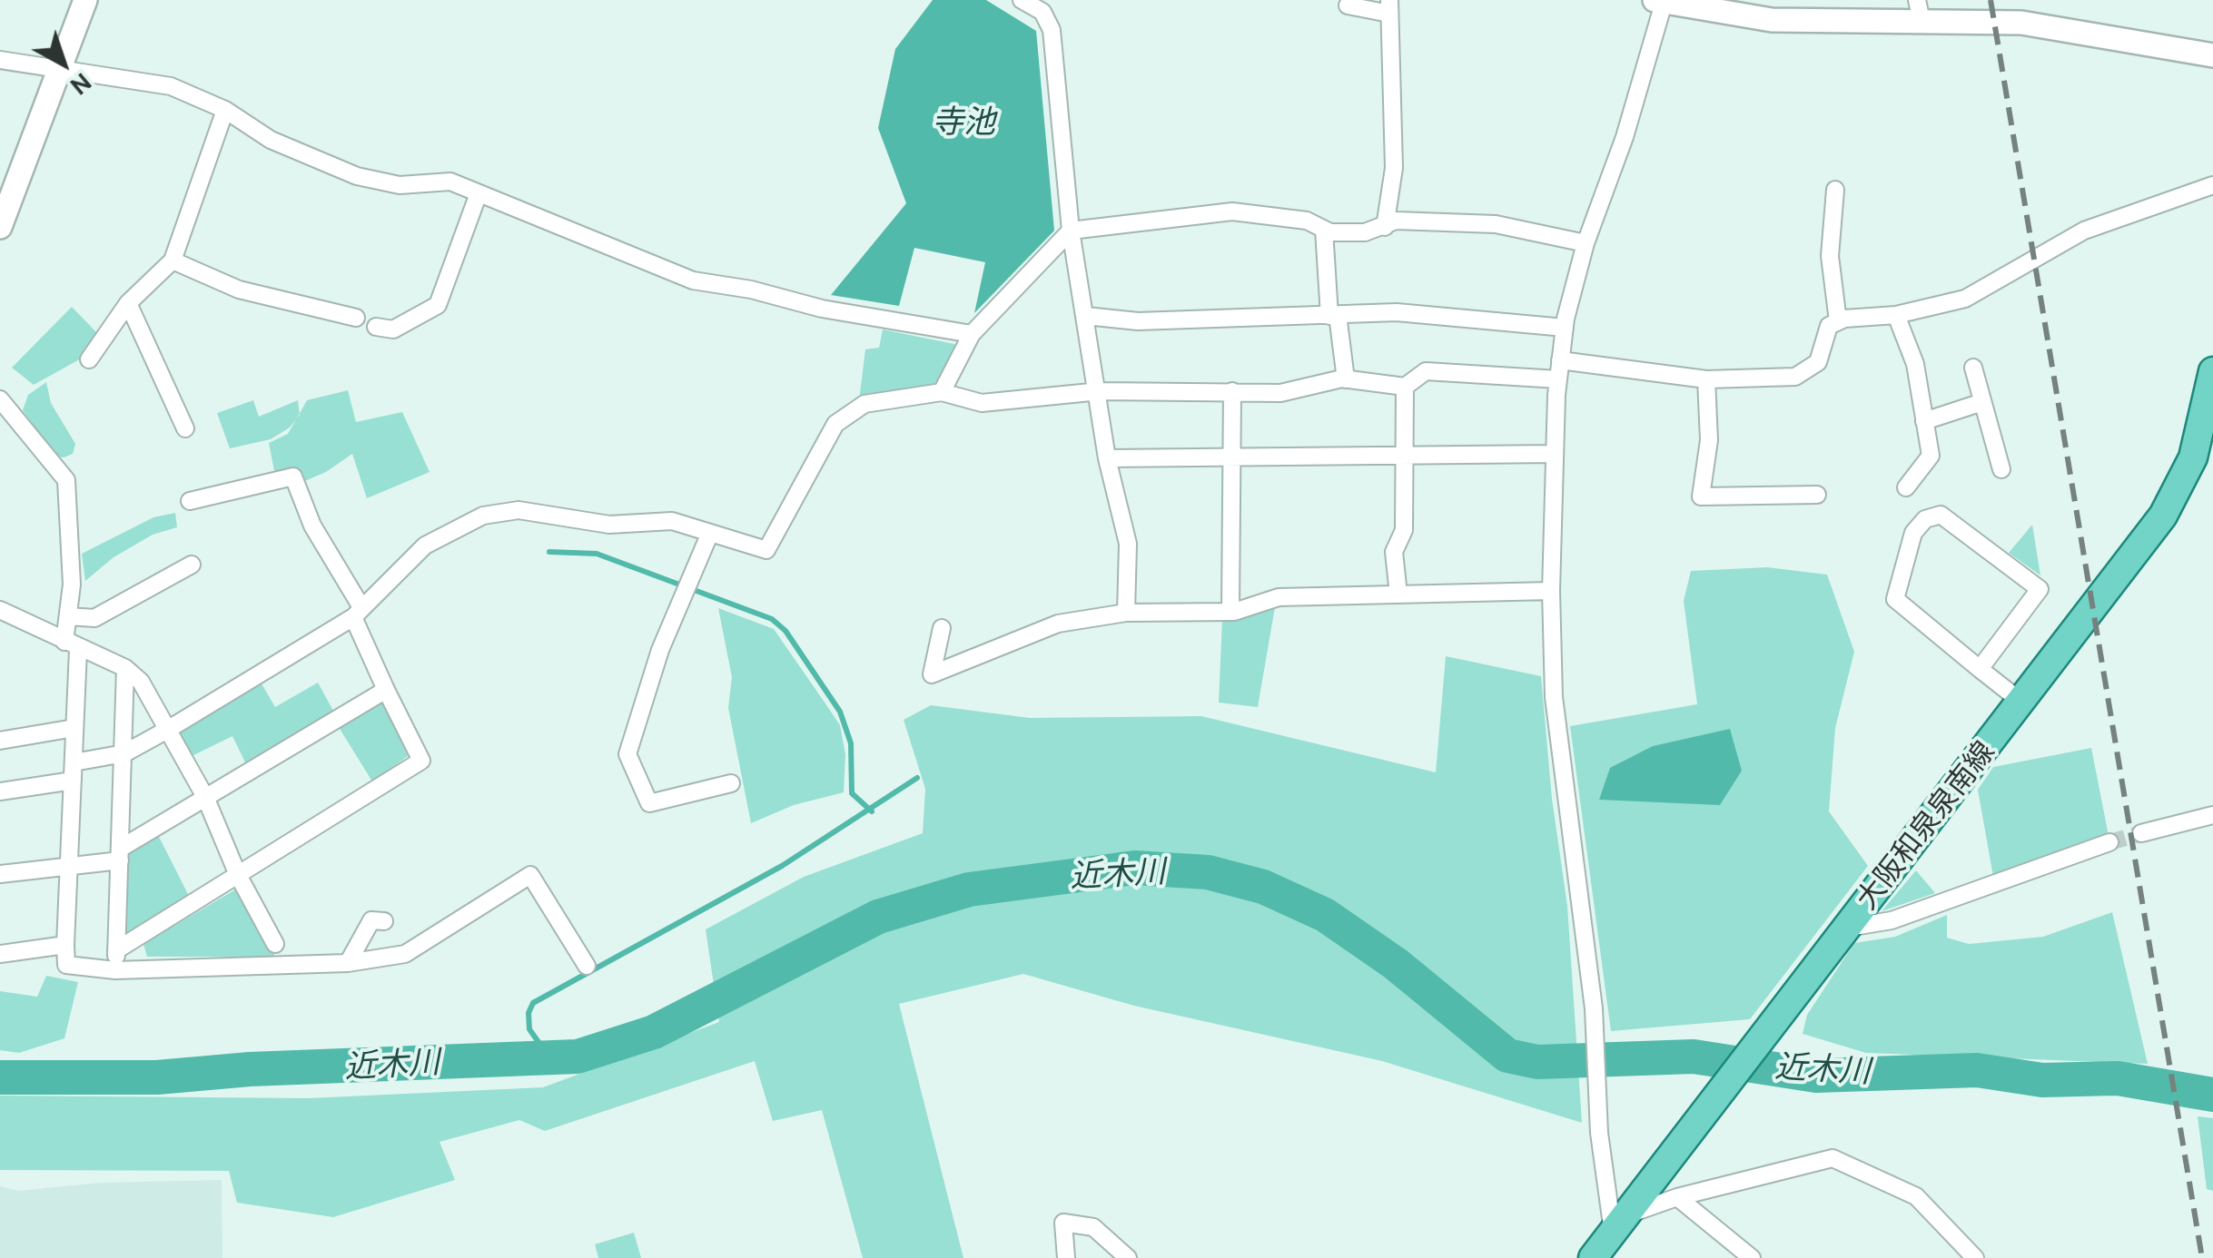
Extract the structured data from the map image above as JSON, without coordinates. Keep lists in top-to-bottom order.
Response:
{
  "streets": {
    "main road": ["大阪和泉泉南線"]
  },
  "water": ["寺池", "近木川"],
  "north": "bottom right"
}
